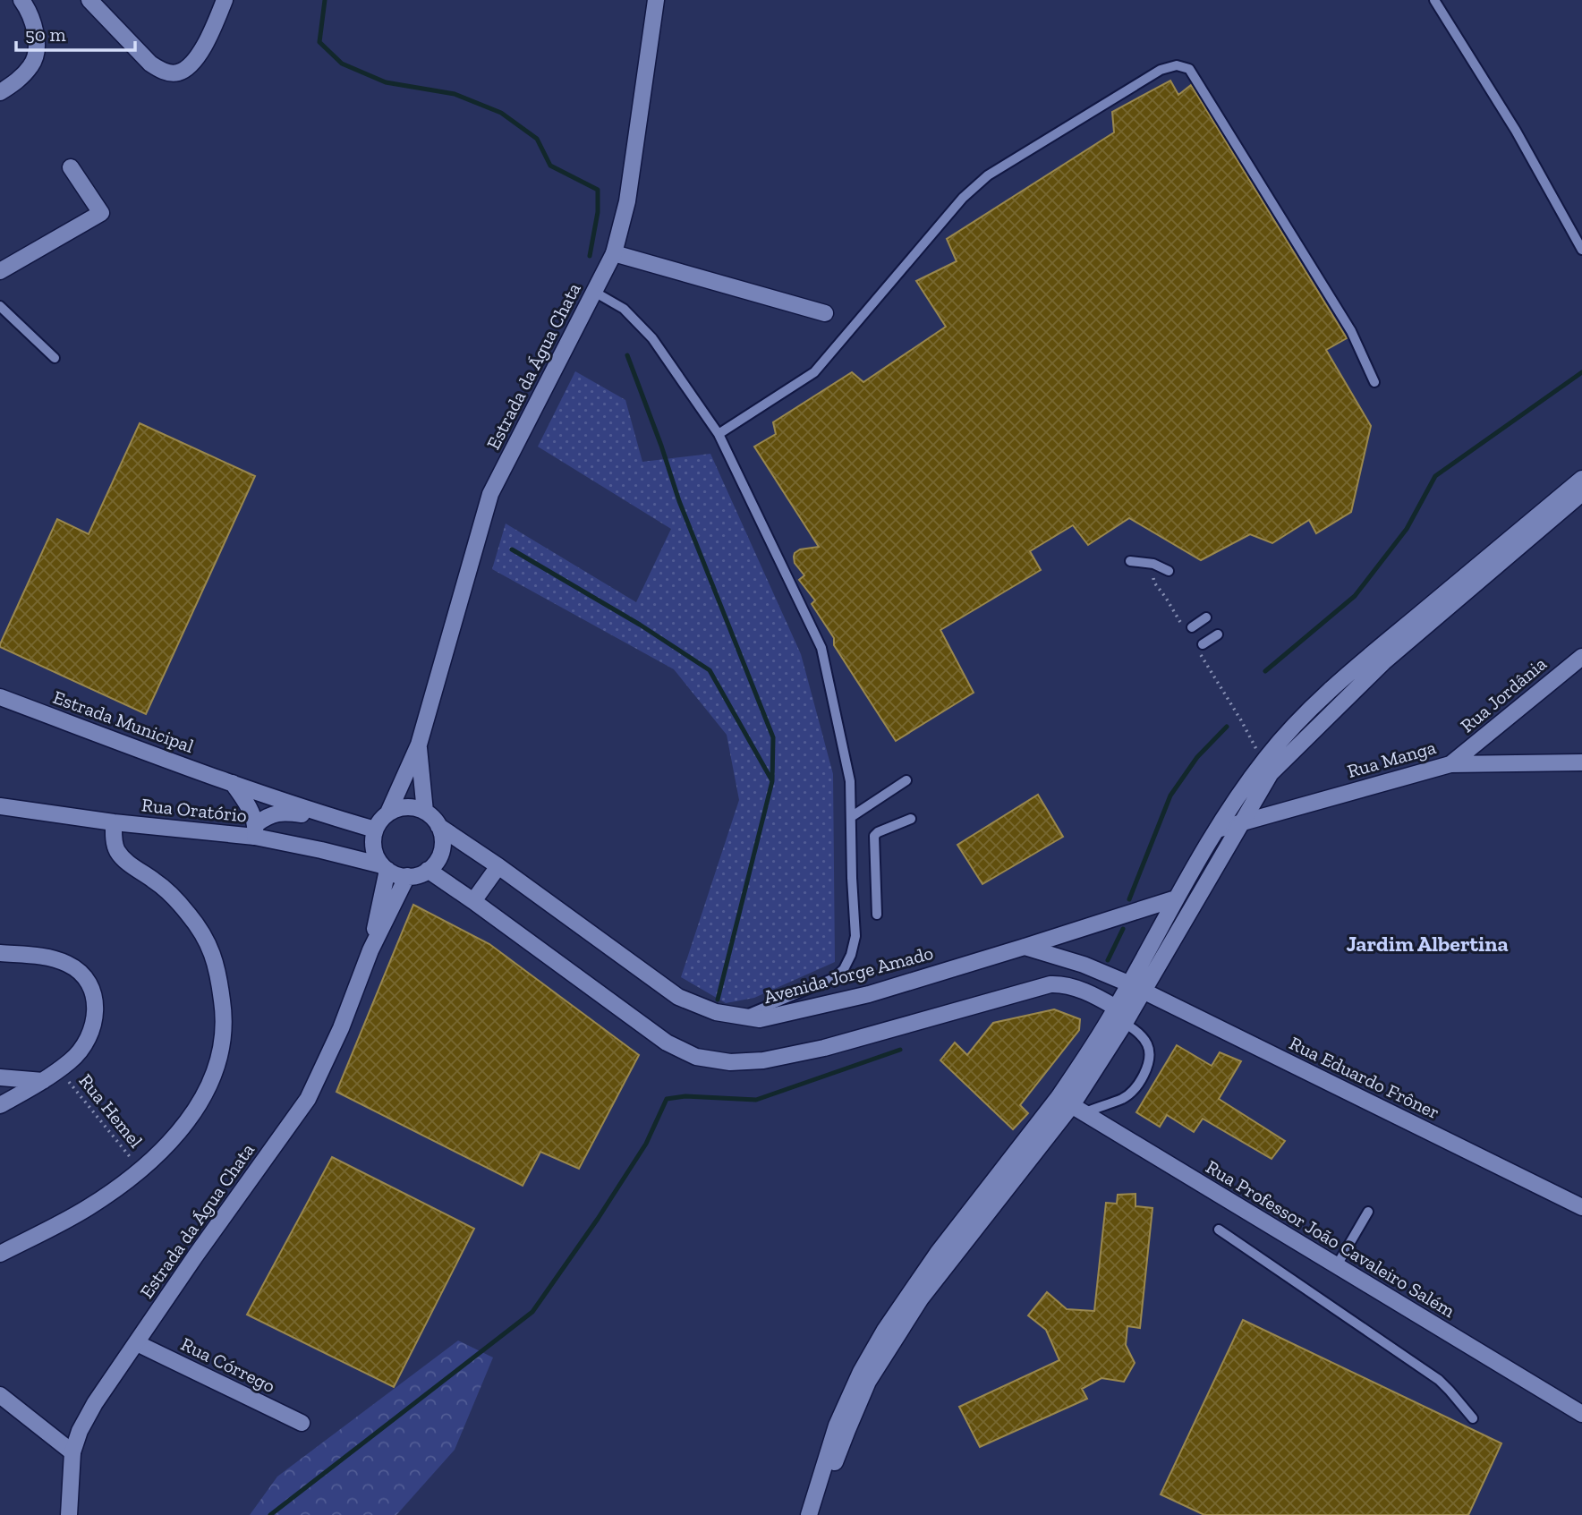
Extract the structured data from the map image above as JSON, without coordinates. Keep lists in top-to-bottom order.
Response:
{
  "streets": {
    "street": [
      "Estrada da Água Chata",
      "Rua Jordânia",
      "Estrada Municipal",
      "Rua Manga",
      "Rua Oratório",
      "Avenida Jorge Amado",
      "Rua Eduardo Frôner",
      "Rua Professor João Cavaleiro Salém",
      "Rua Córrego"
    ],
    "path": ["Rua Hemel"]
  },
  "crossings": [
    ["Estrada da Água Chata", "Estrada Municipal"],
    ["Estrada da Água Chata", "Rua Oratório"],
    ["Estrada da Água Chata", "Avenida Jorge Amado"],
    ["Estrada da Água Chata", "Rua Córrego"],
    ["Rua Jordânia", "Rua Manga"],
    ["Estrada Municipal", "Rua Oratório"],
    ["Estrada Municipal", "Avenida Jorge Amado"],
    ["Rua Oratório", "Avenida Jorge Amado"]
  ],
  "districts": ["Jardim Albertina"],
  "scale_bar": "50 m"
}
